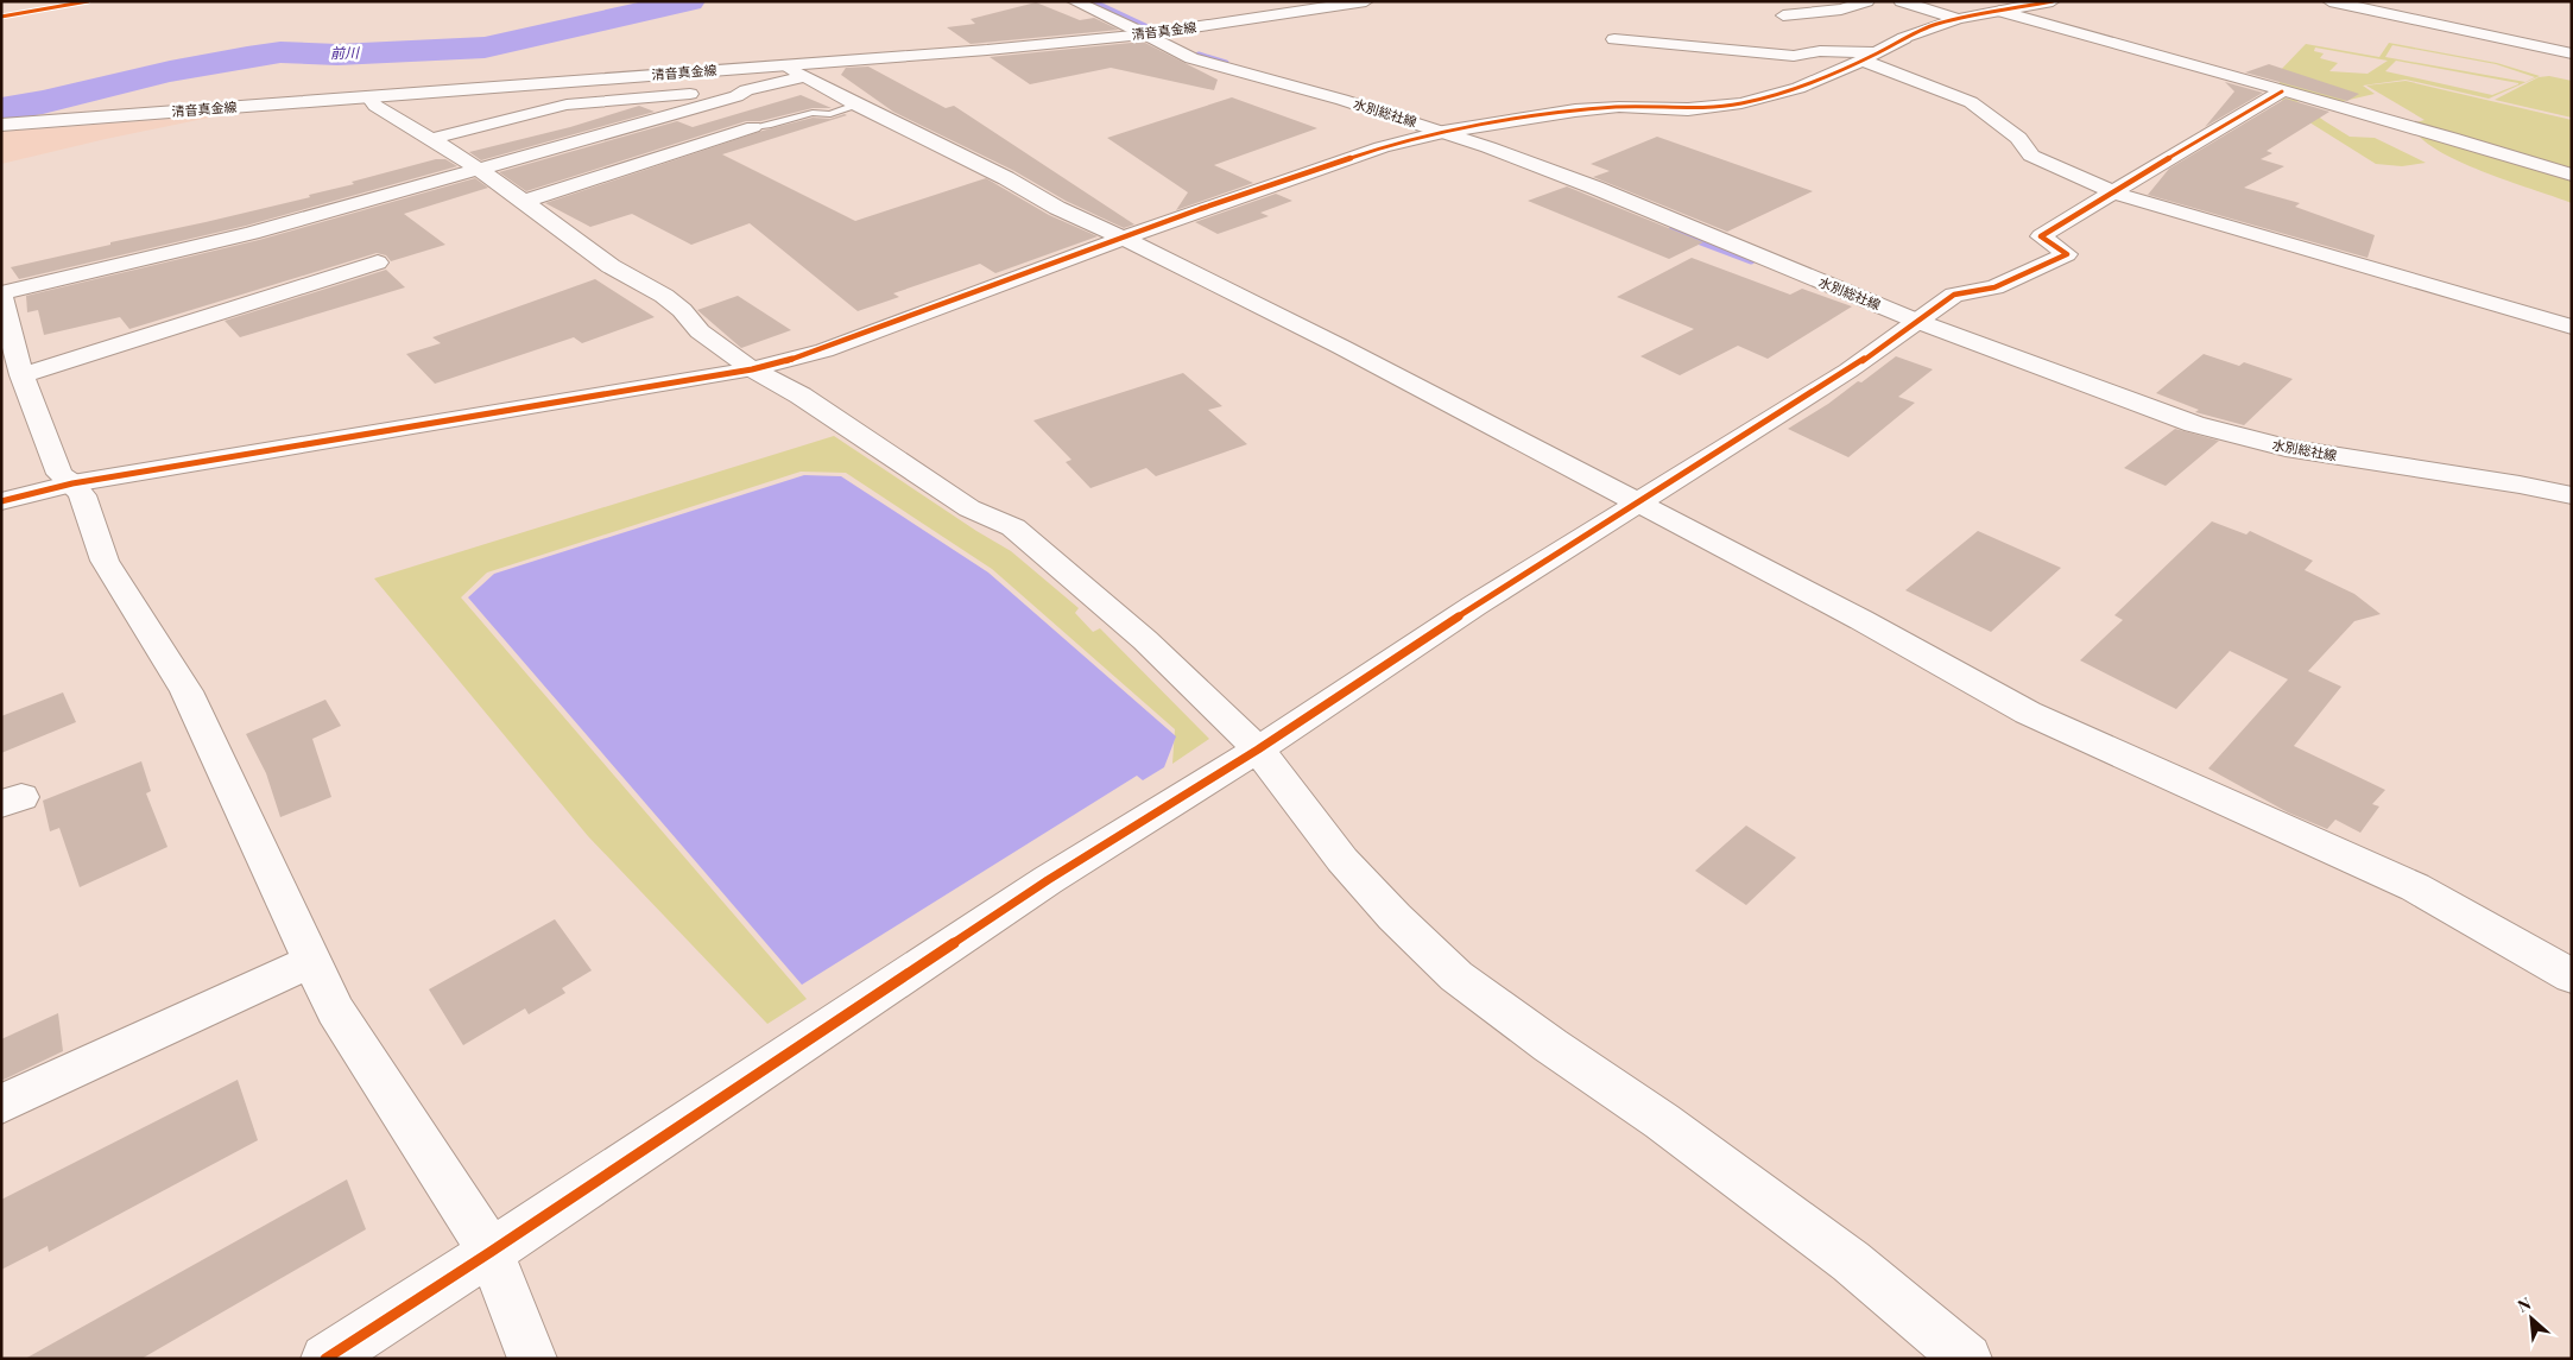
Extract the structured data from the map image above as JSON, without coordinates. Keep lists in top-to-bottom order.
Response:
{
  "streets": {
    "street": ["清音真金線", "水別総社線"]
  },
  "crossings": [
    ["清音真金線", "水別総社線"]
  ],
  "water": ["前川"],
  "north": "top left"
}
